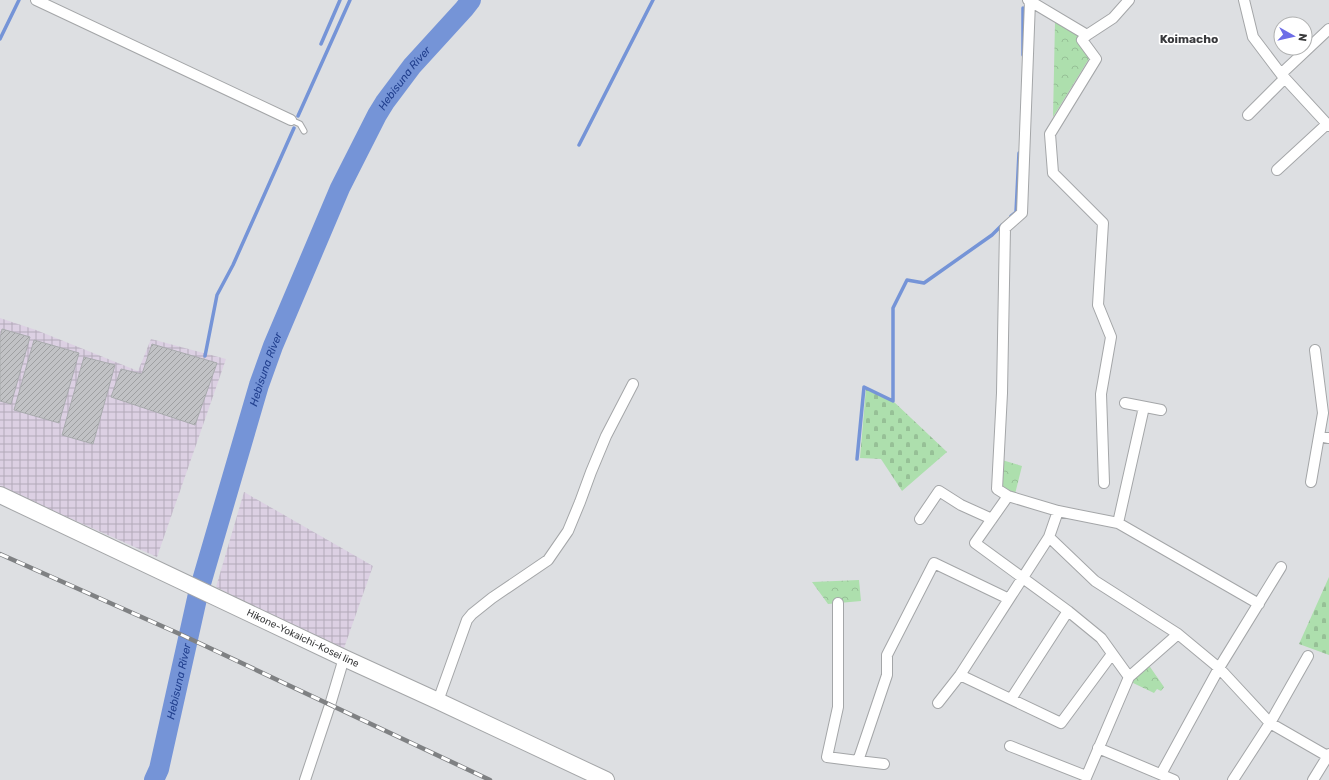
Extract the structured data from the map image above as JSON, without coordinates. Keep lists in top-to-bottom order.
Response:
{
  "streets": {
    "main road": ["Hikone-Yokaichi-Kosei line"]
  },
  "districts": ["Koimacho"],
  "water": ["Hebisuna River"],
  "north": "right"
}
